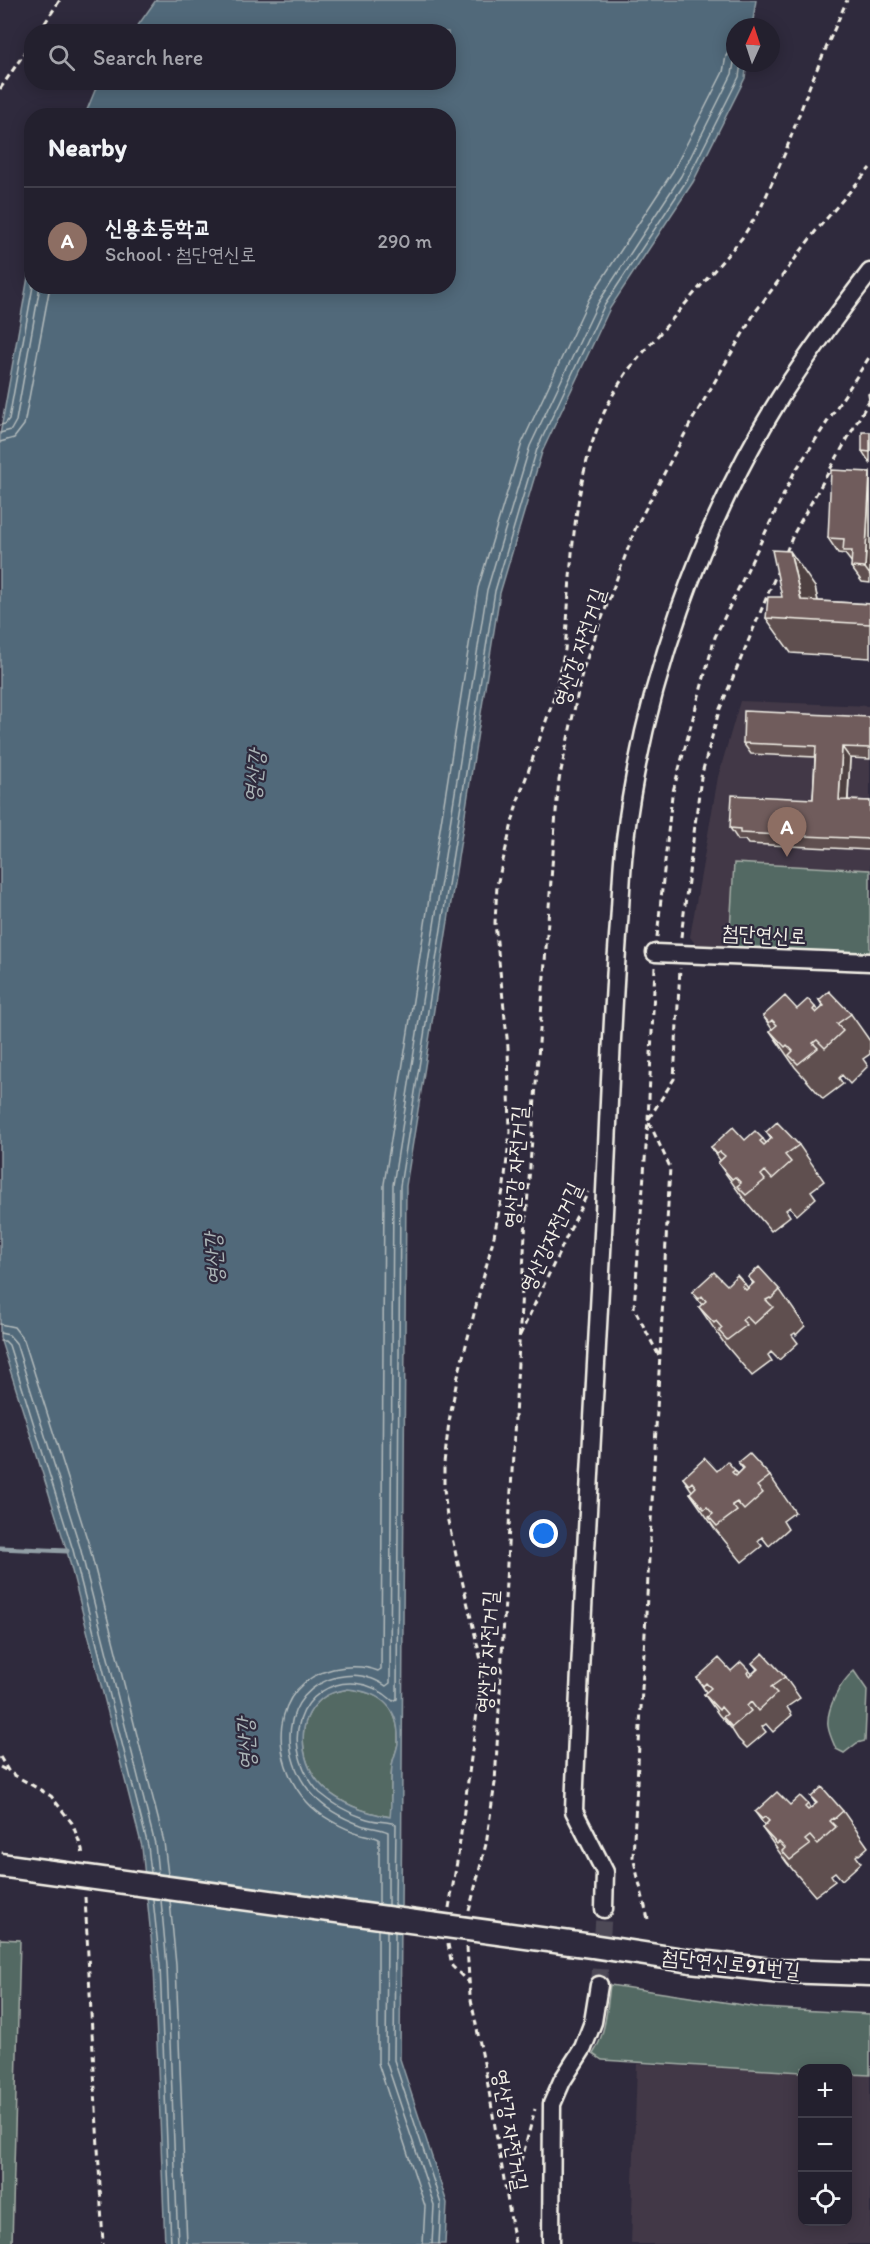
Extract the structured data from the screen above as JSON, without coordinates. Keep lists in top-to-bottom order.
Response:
{
  "streets": {
    "street": ["첨단연신로", "첨단연신로91번길"],
    "path": ["영산강 자전거길", "영산강자전거길"]
  },
  "crossings": [
    ["영산강 자전거길", "영산강자전거길"]
  ],
  "water": ["영산강"],
  "north": "top",
  "page": {
    "search": "Search here",
    "heading": "Nearby",
    "list": [
      {
        "mark": "A",
        "name": "신용초등학교",
        "note": "School · 첨단연신로",
        "value": "290 m"
      }
    ],
    "pins": "A",
    "map_buttons": ["+", "−"]
  }
}
